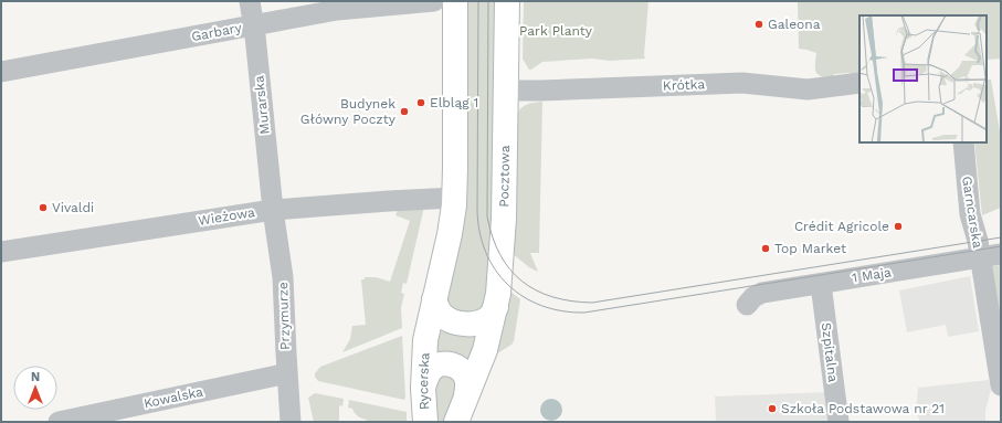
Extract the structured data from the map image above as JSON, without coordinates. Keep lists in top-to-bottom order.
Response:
{
  "streets": {
    "main road": ["Pocztowa", "Rycerska"],
    "street": [
      "Garbary",
      "Krótka",
      "Murarska",
      "Garncarska",
      "Wieżowa",
      "1 Maja",
      "Przymurze",
      "Szpitalna",
      "Kowalska"
    ]
  },
  "crossings": [
    ["Garbary", "Murarska"],
    ["Krótka", "Pocztowa"],
    ["Murarska", "Wieżowa"],
    ["Murarska", "Przymurze"],
    ["Garncarska", "1 Maja"],
    ["Wieżowa", "Przymurze"],
    ["1 Maja", "Szpitalna"],
    ["Przymurze", "Kowalska"]
  ],
  "parks": ["Park Planty"],
  "places": [
    "Galeona",
    "Elbląg 1",
    "Budynek Główny Poczty",
    "Vivaldi",
    "Crédit Agricole",
    "Top Market",
    "Szkoła Podstawowa nr 21"
  ],
  "north": "top"
}
